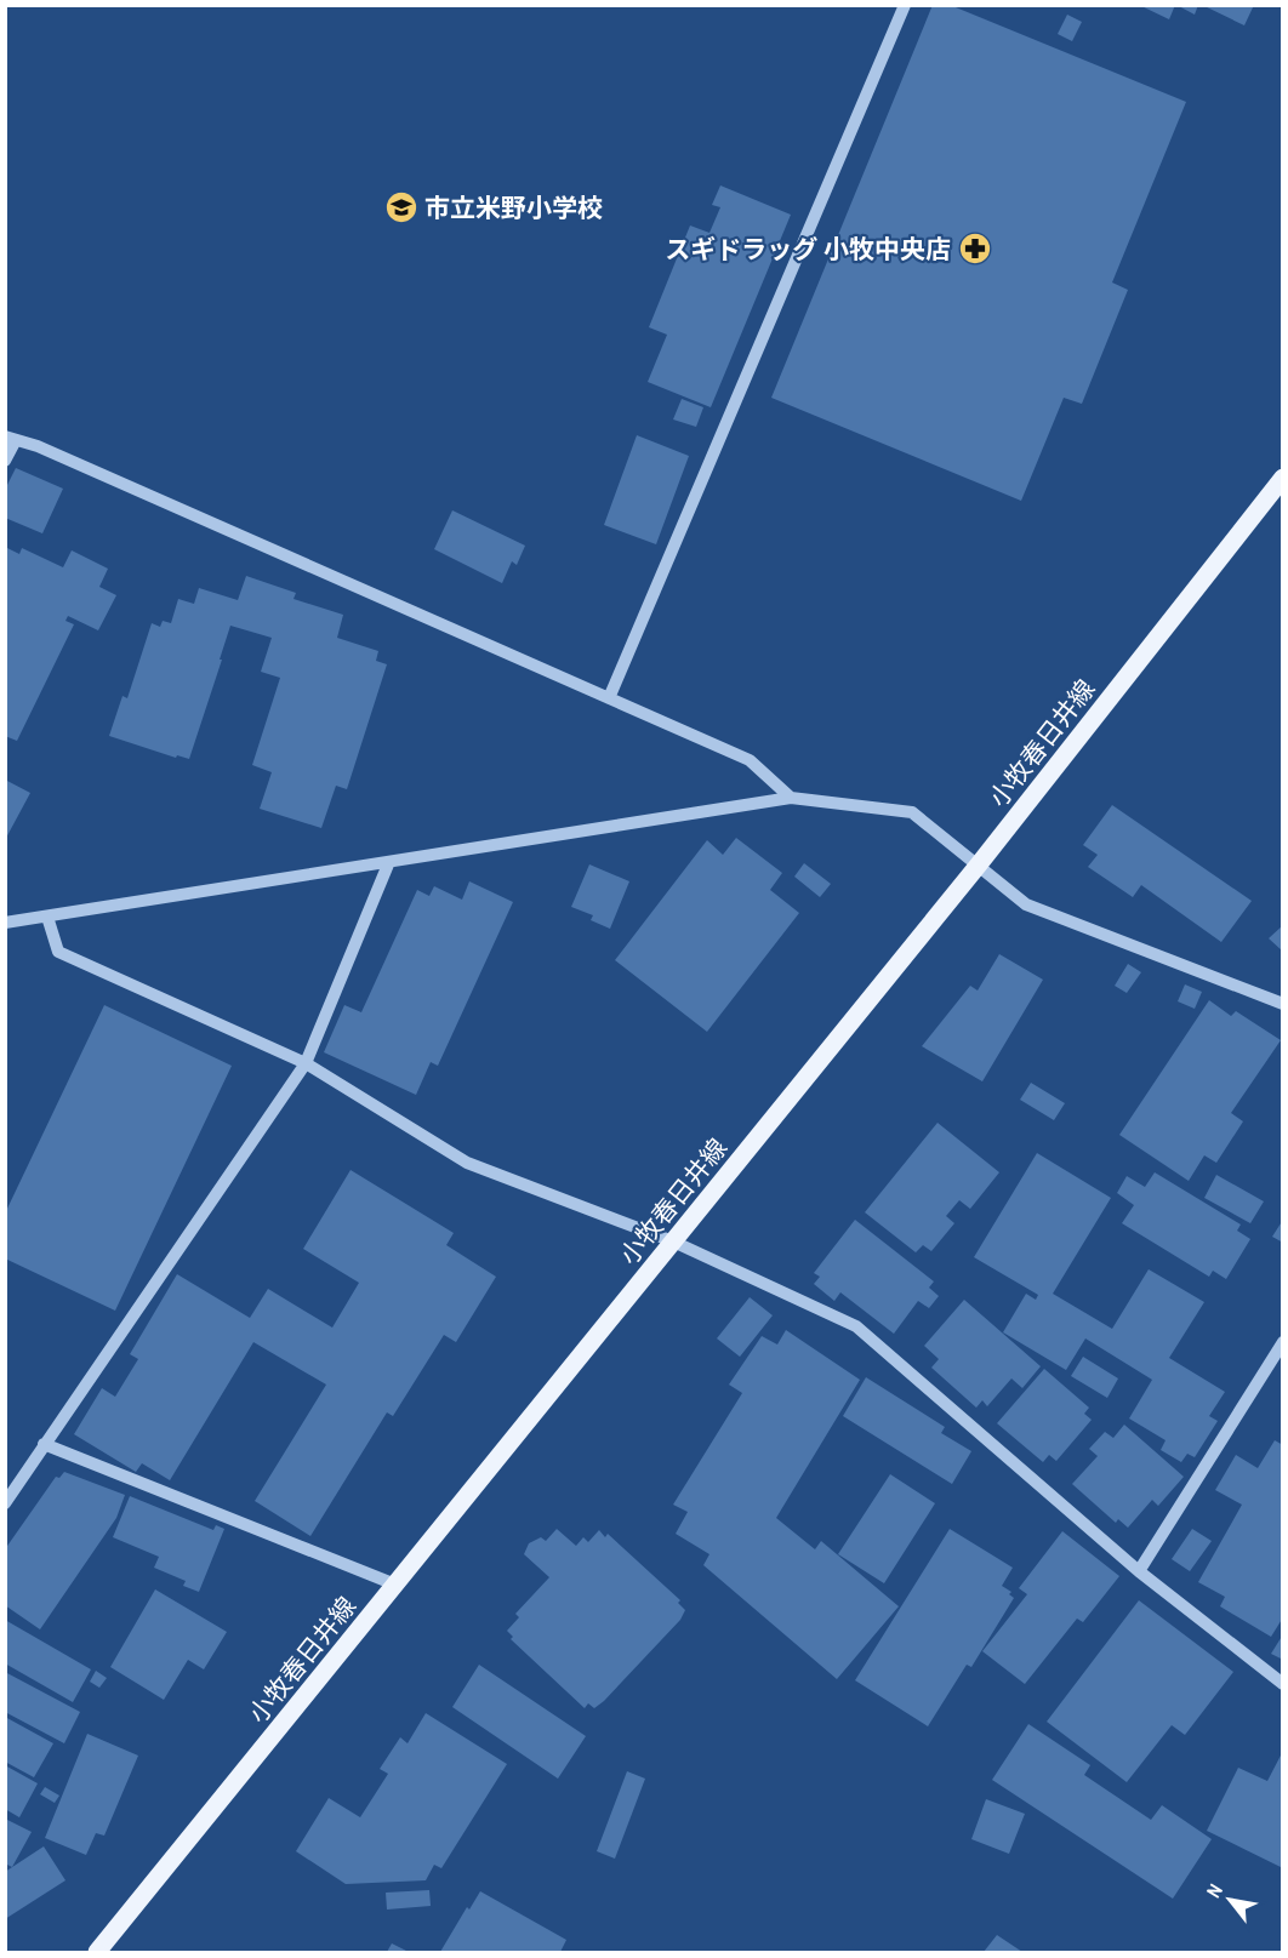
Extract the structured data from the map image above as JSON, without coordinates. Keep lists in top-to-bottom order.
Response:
{
  "streets": {
    "main road": ["小牧春日井線"]
  },
  "places": {
    "school or university": ["市立米野小学校"],
    "pharmacy": ["スギドラッグ 小牧中央店"]
  },
  "north": "top left"
}
